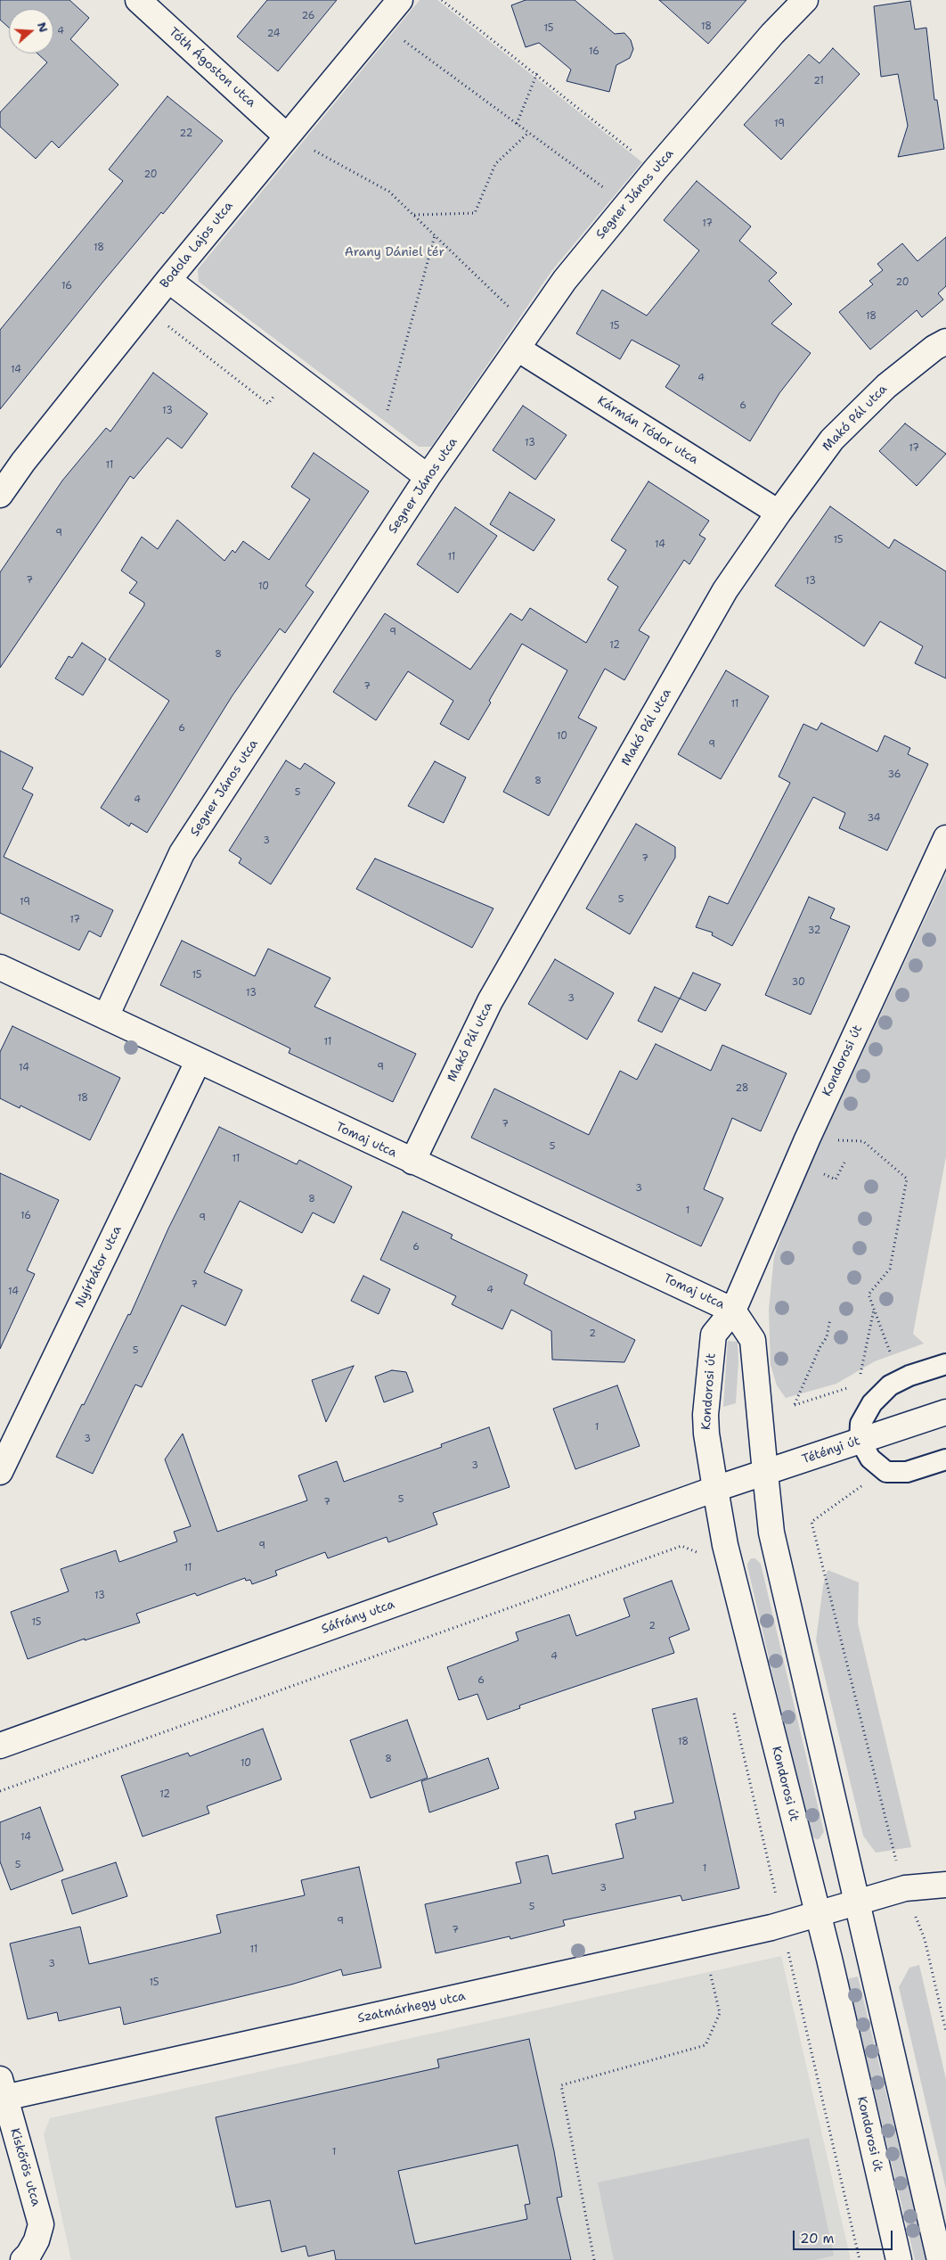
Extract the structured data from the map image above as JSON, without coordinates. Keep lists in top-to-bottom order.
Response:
{
  "streets": {
    "street": [
      "Tóth Ágoston utca",
      "Segner János utca",
      "Bodola Lajos utca",
      "Makó Pál utca",
      "Kármán Tódor utca",
      "Kondorosi út",
      "Tomaj utca",
      "Nyírbátor utca",
      "Tétényi út",
      "Sáfrány utca",
      "Szatmárhegy utca",
      "Kiskőrös utca"
    ]
  },
  "crossings": [
    ["Tóth Ágoston utca", "Bodola Lajos utca"],
    ["Segner János utca", "Kármán Tódor utca"],
    ["Segner János utca", "Tomaj utca"],
    ["Makó Pál utca", "Kármán Tódor utca"],
    ["Makó Pál utca", "Tomaj utca"],
    ["Kondorosi út", "Tomaj utca"],
    ["Kondorosi út", "Tétényi út"],
    ["Kondorosi út", "Sáfrány utca"],
    ["Kondorosi út", "Szatmárhegy utca"],
    ["Tomaj utca", "Nyírbátor utca"],
    ["Tétényi út", "Sáfrány utca"],
    ["Szatmárhegy utca", "Kiskőrös utca"]
  ],
  "parks": ["Arany Dániel tér"],
  "house_numbers": [
    "26",
    "18",
    "15",
    "4",
    "24",
    "16",
    "21",
    "19",
    "22",
    "20",
    "17",
    "18",
    "20",
    "16",
    "18",
    "15",
    "14",
    "4",
    "6",
    "13",
    "13",
    "17",
    "11",
    "9",
    "15",
    "14",
    "11",
    "7",
    "13",
    "10",
    "9",
    "12",
    "8",
    "7",
    "11",
    "6",
    "10",
    "9",
    "36",
    "8",
    "5",
    "4",
    "34",
    "3",
    "7",
    "5",
    "19",
    "17",
    "32",
    "15",
    "30",
    "13",
    "3",
    "11",
    "9",
    "14",
    "28",
    "18",
    "7",
    "5",
    "11",
    "3",
    "8",
    "1",
    "16",
    "9",
    "6",
    "7",
    "4",
    "14",
    "2",
    "5",
    "1",
    "3",
    "3",
    "5",
    "7",
    "9",
    "11",
    "13",
    "15",
    "2",
    "4",
    "6",
    "18",
    "8",
    "10",
    "12",
    "14",
    "5",
    "1",
    "3",
    "5",
    "9",
    "7",
    "11",
    "3",
    "15",
    "1"
  ],
  "scale_bar": "20 m",
  "north": "right"
}
